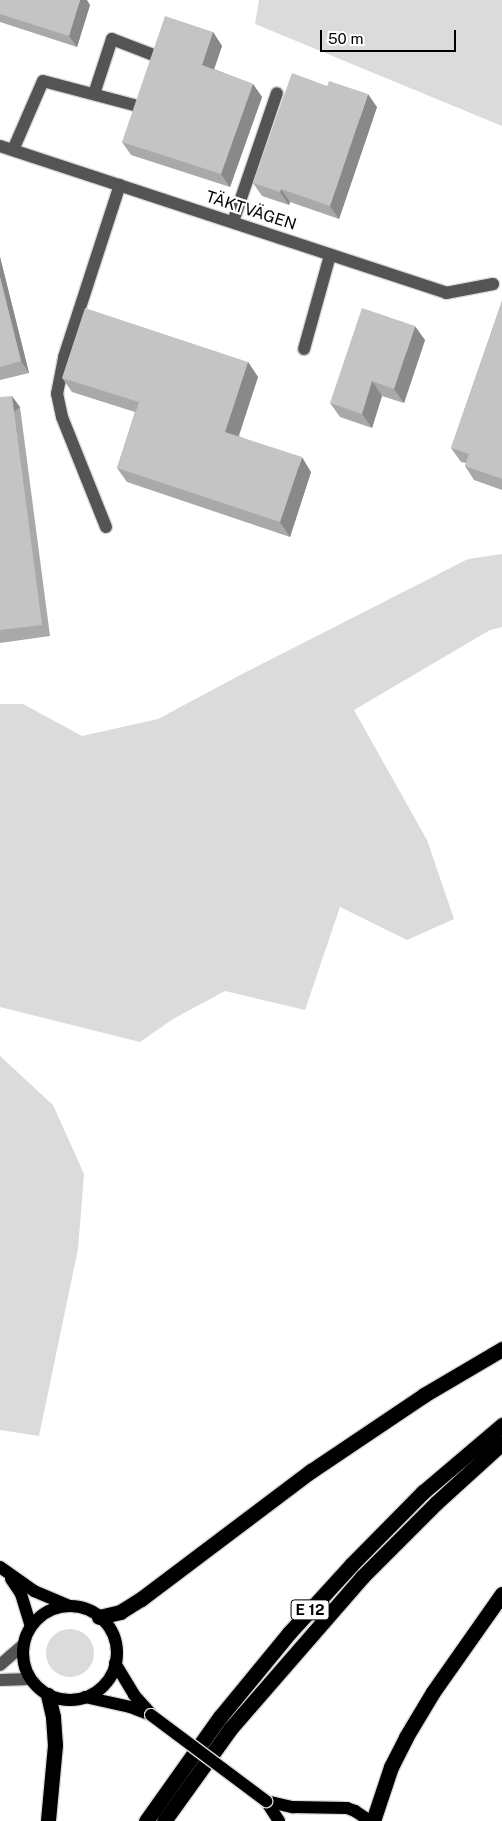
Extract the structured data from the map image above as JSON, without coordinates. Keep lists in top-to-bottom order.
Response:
{
  "streets": {
    "highway": ["E 12"],
    "street": ["TÄKTVÄGEN"]
  },
  "scale_bar": "50 m"
}
